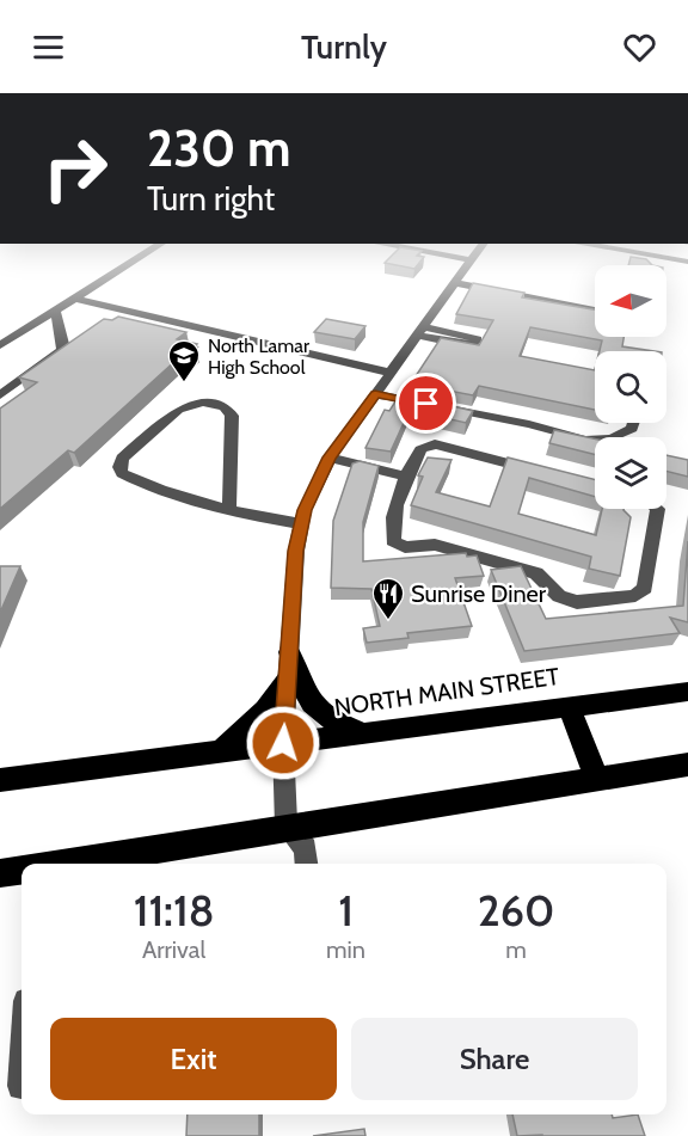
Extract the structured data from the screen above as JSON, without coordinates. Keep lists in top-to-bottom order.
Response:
{
  "streets": {
    "highway": ["NORTH MAIN STREET"]
  },
  "places": {
    "school or university": ["North Lamar High School"],
    "restaurant": ["Sunrise Diner"]
  },
  "north": "left",
  "page": {
    "header": "Turnly",
    "turn": ["230 m", "Turn right"],
    "eta": [
      "11:18",
      "Arrival",
      "1",
      "min",
      "260",
      "m"
    ],
    "buttons": ["Exit", "Share"]
  }
}
